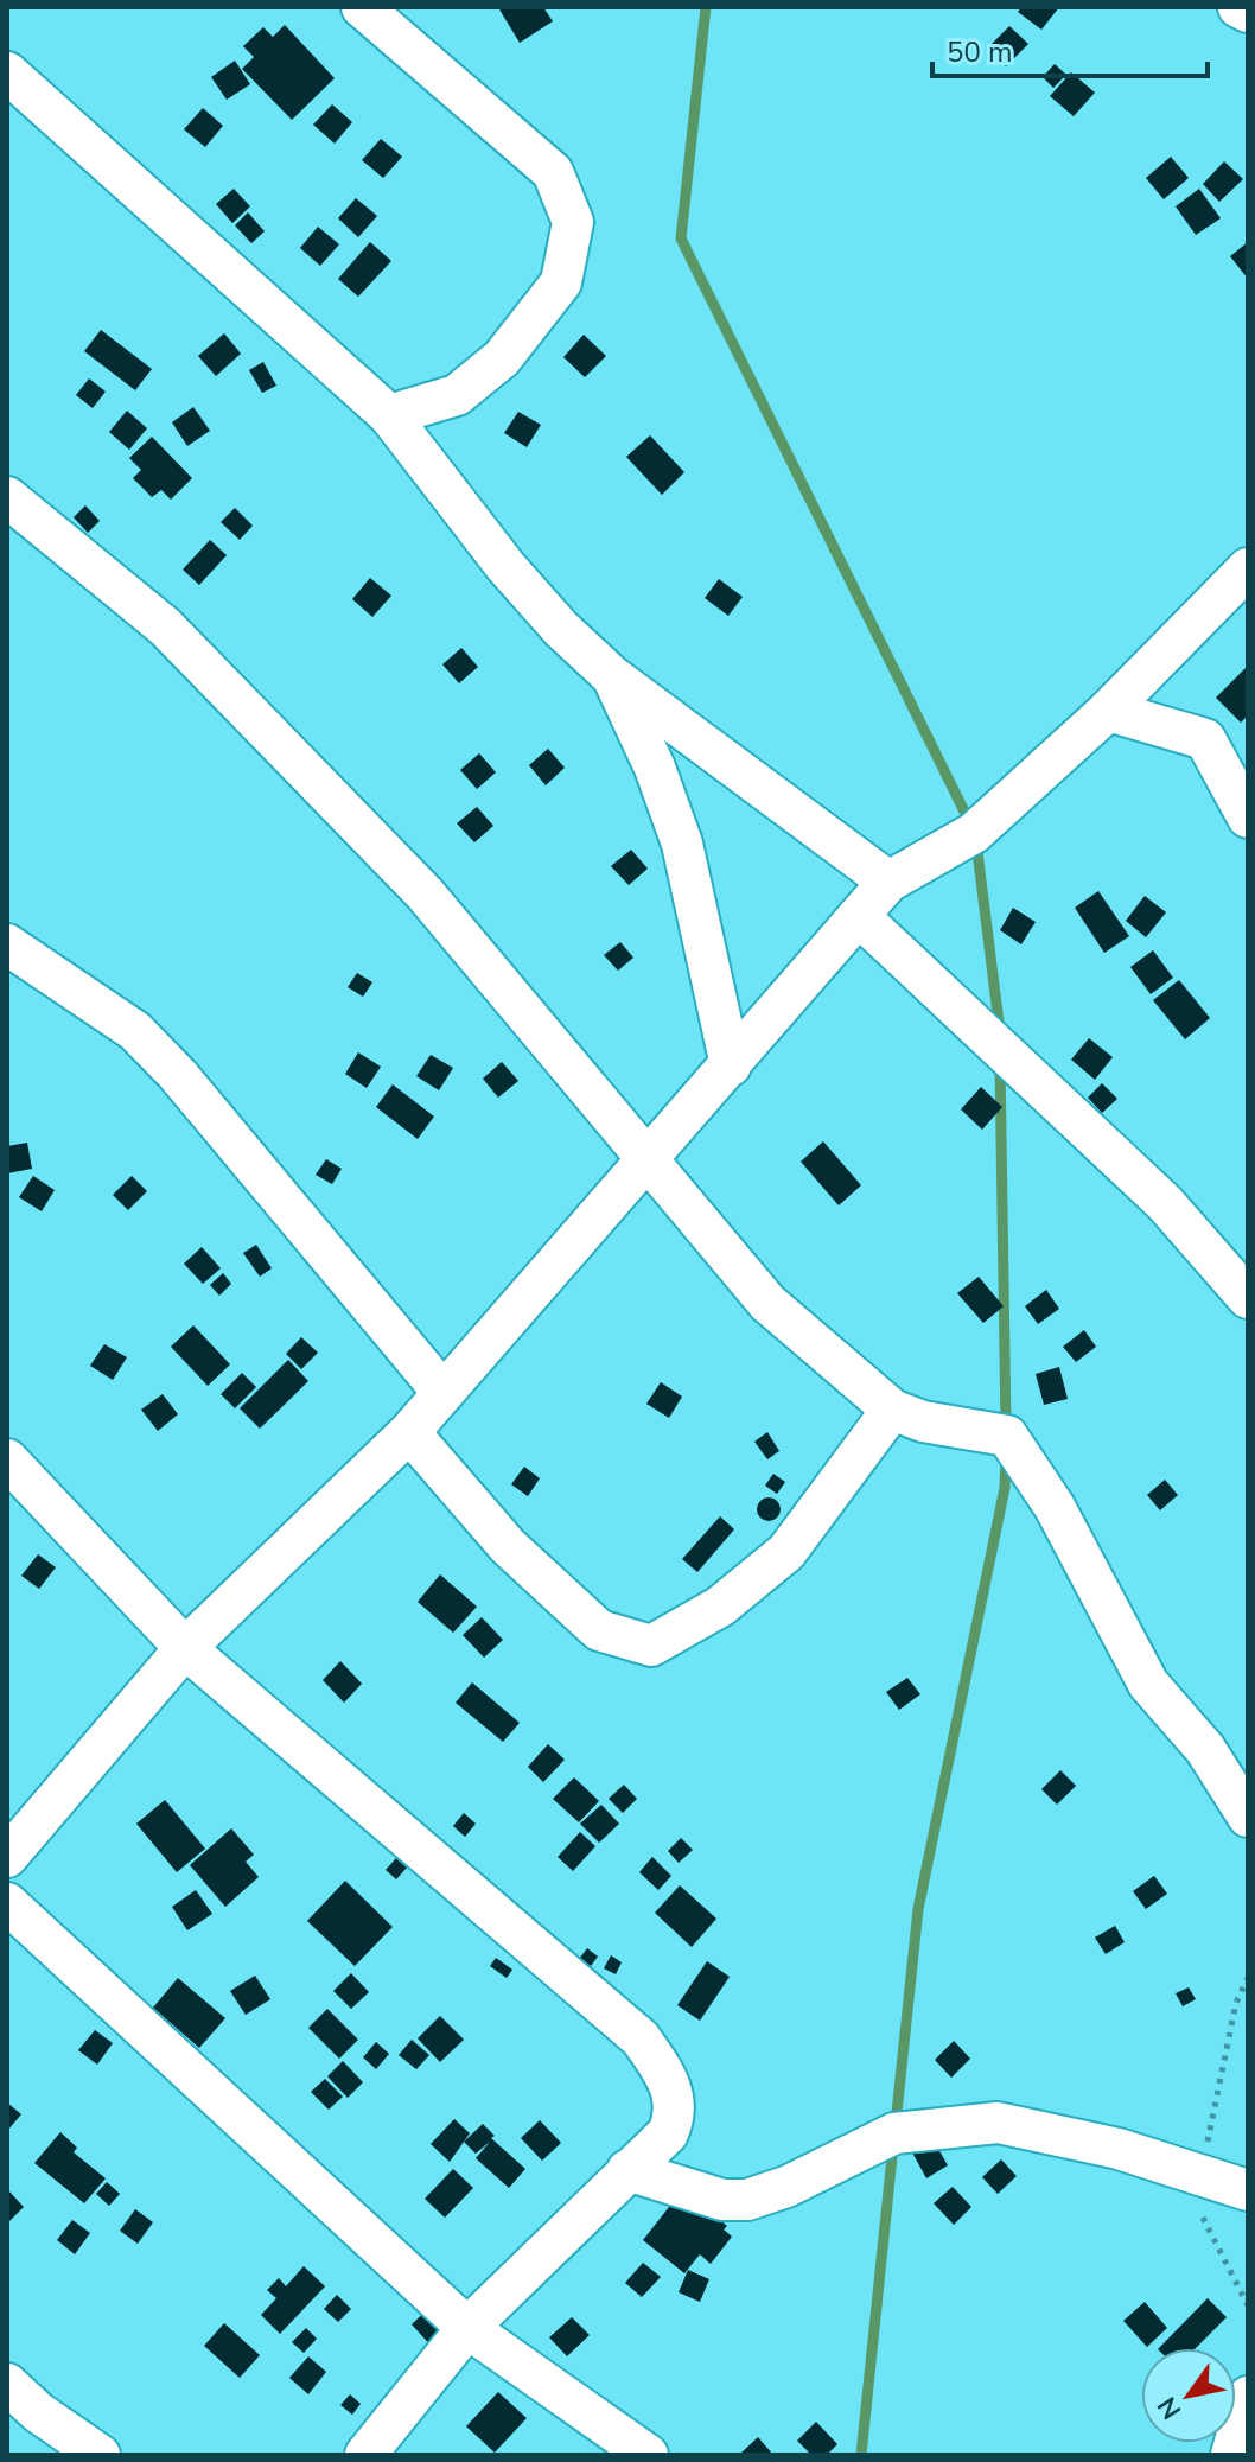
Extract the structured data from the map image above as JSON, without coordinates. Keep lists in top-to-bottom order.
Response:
{
  "scale_bar": "50 m",
  "north": "bottom left"
}
